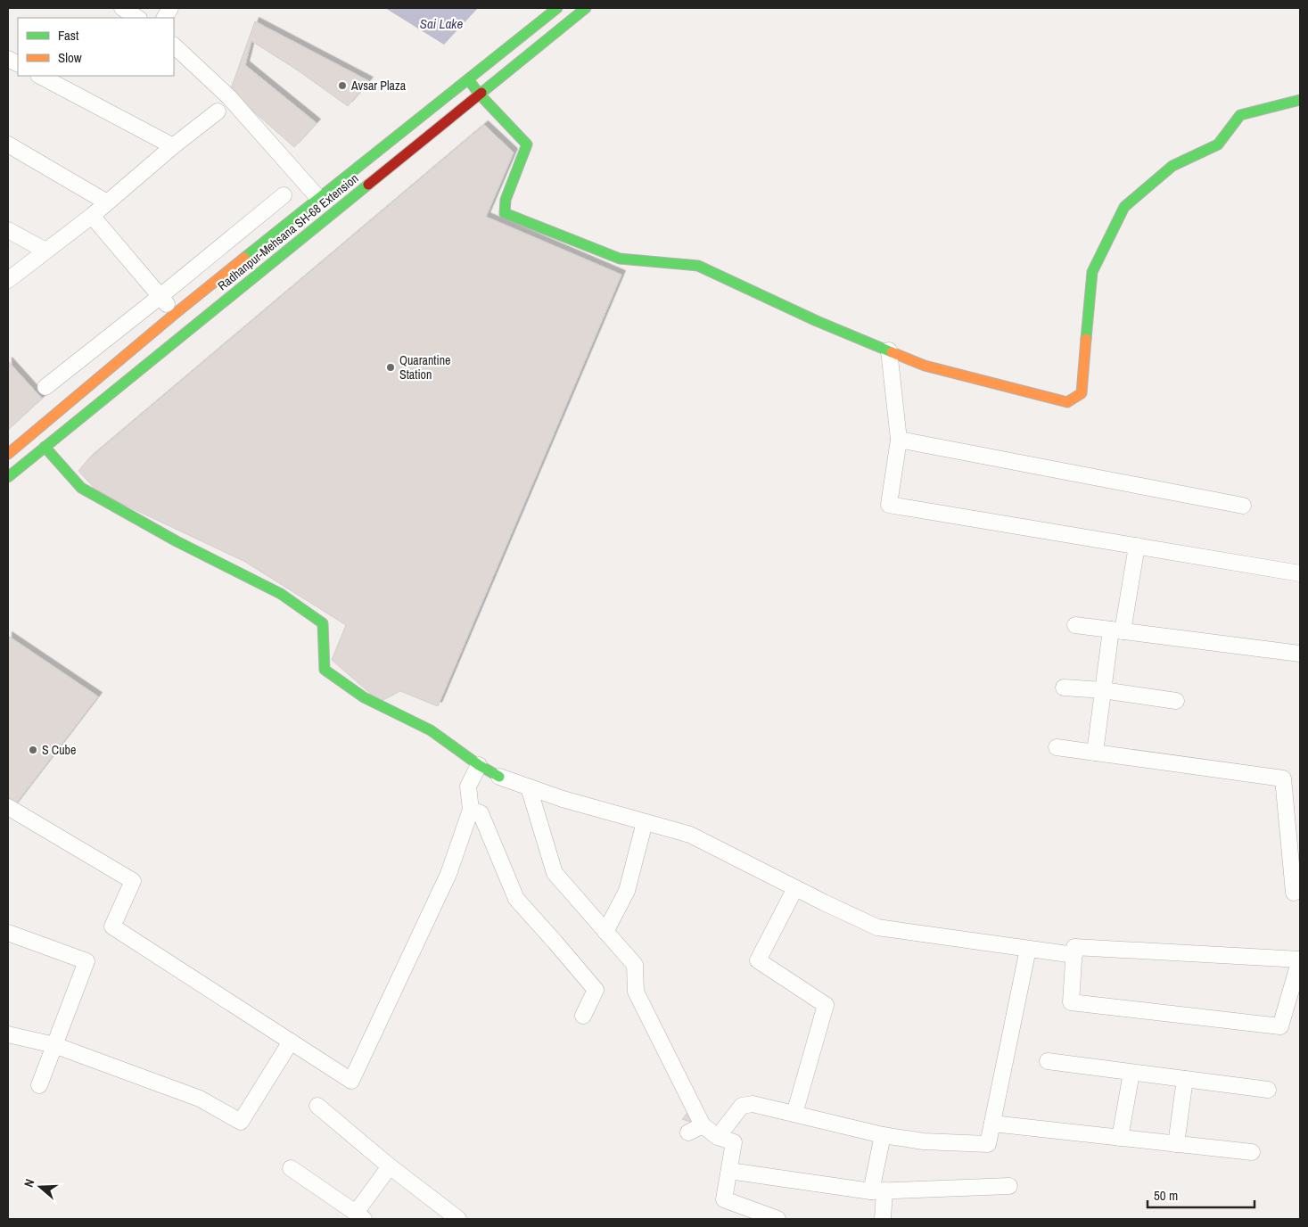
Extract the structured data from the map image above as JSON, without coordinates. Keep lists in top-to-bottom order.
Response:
{
  "streets": {
    "main road": ["Radhanpur-Mehsana SH-68 Extension"]
  },
  "water": ["Sai Lake"],
  "places": ["Avsar Plaza", "Quarantine Station", "S Cube"],
  "legend": ["Fast", "Slow"],
  "scale_bar": "50 m",
  "north": "left"
}
